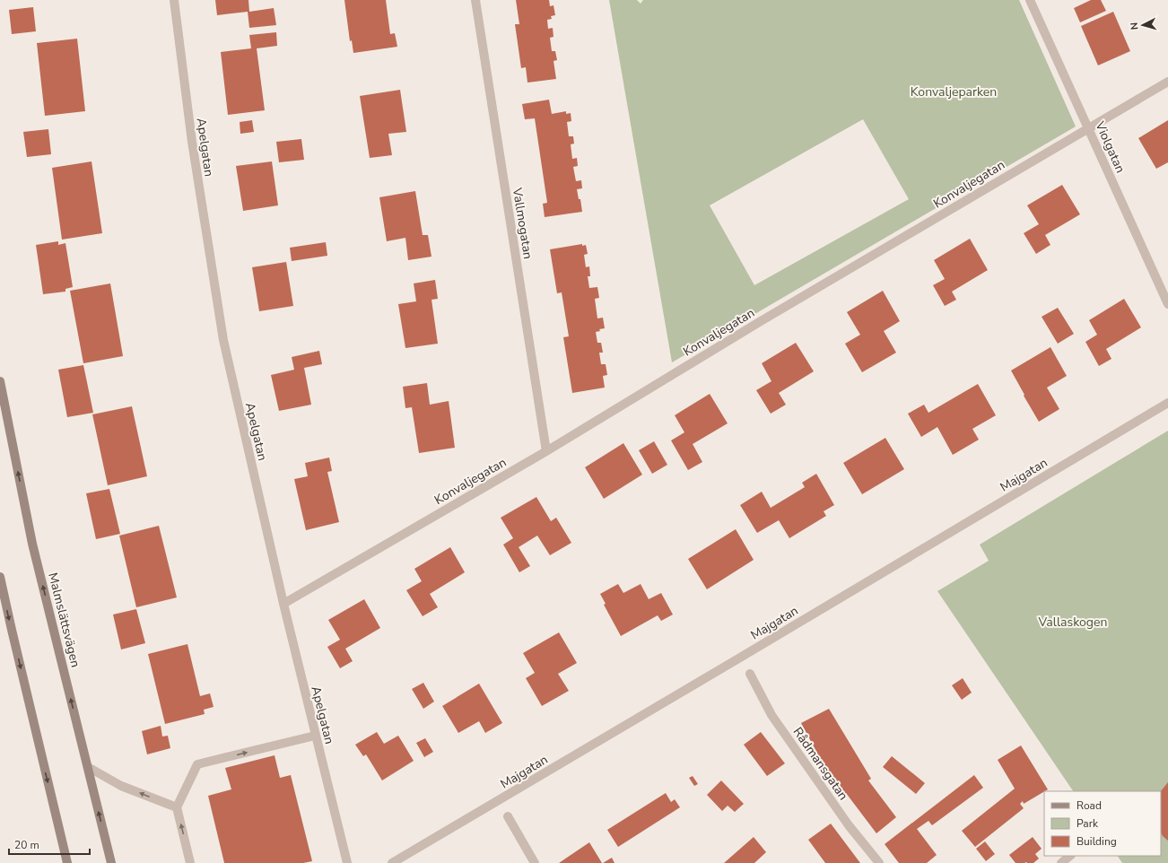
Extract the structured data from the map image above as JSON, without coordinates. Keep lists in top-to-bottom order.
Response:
{
  "streets": {
    "main road": ["Malmslättsvägen"],
    "street": [
      "Apelgatan",
      "Violgatan",
      "Konvaljegatan",
      "Vallmogatan",
      "Majgatan",
      "Rådmansgatan"
    ]
  },
  "crossings": [
    ["Apelgatan", "Konvaljegatan"],
    ["Violgatan", "Konvaljegatan"],
    ["Konvaljegatan", "Vallmogatan"]
  ],
  "parks": ["Konvaljeparken", "Vallaskogen"],
  "legend": ["Road", "Park", "Building"],
  "scale_bar": "20 m",
  "north": "left"
}
